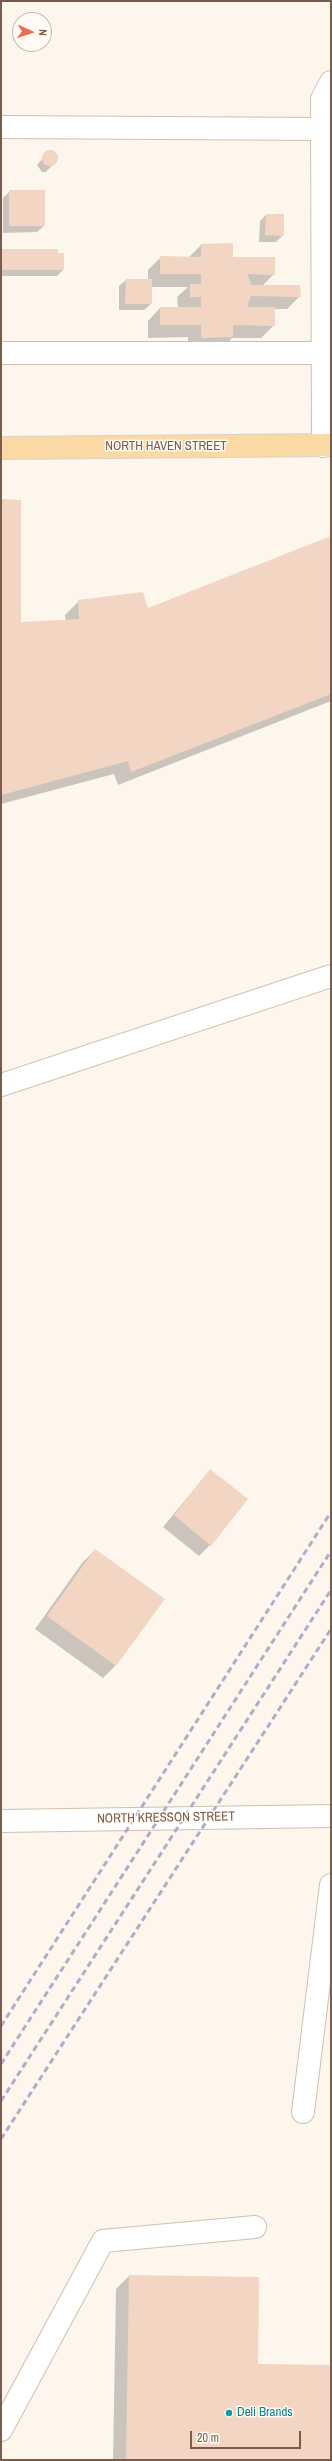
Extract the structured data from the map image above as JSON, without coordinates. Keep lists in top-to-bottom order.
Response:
{
  "streets": {
    "main road": ["NORTH HAVEN STREET"],
    "street": ["NORTH KRESSON STREET"]
  },
  "places": ["Deli Brands"],
  "scale_bar": "20 m",
  "north": "right"
}
